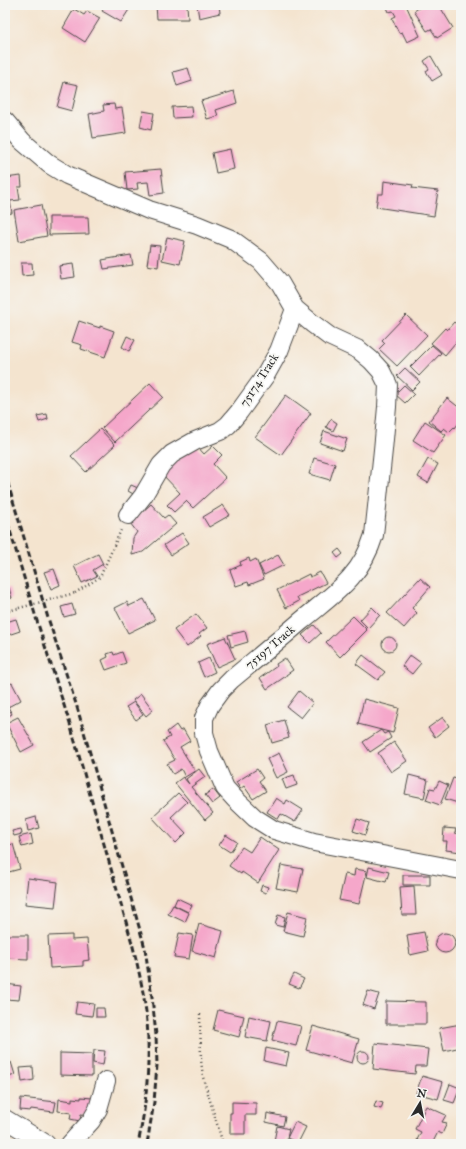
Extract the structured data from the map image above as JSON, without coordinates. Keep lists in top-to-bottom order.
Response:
{
  "streets": {
    "street": ["75174 Track", "75197 Track"]
  },
  "crossings": [
    ["75174 Track", "75197 Track"]
  ],
  "north": "top"
}
